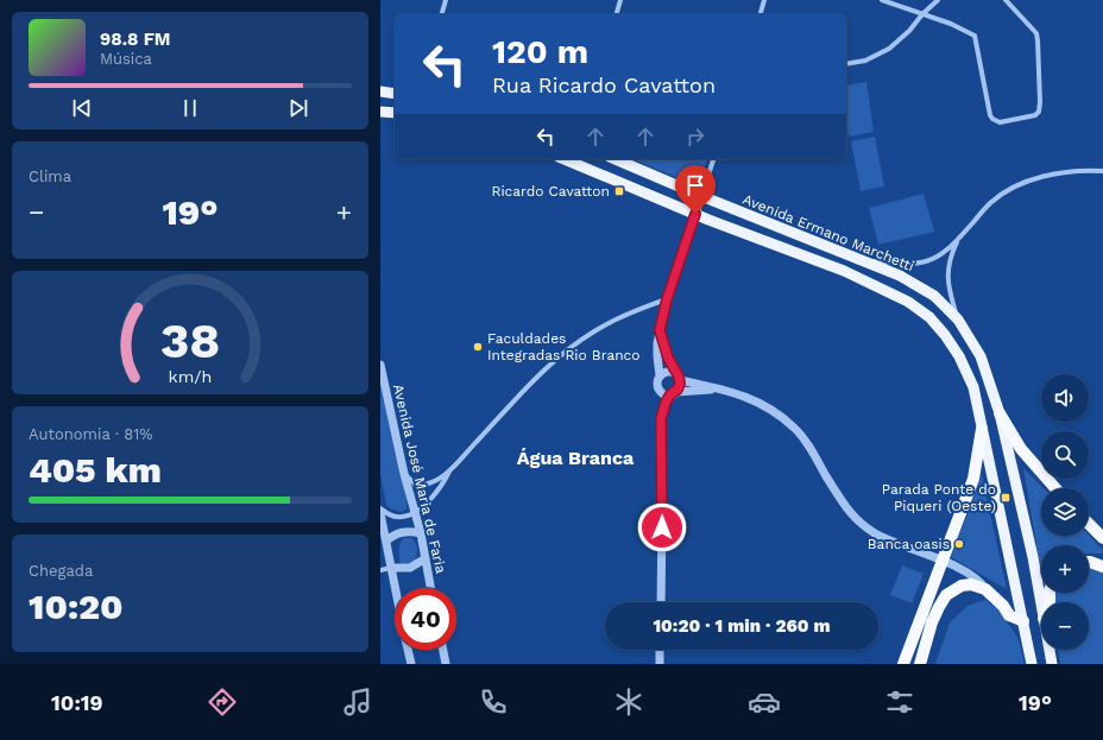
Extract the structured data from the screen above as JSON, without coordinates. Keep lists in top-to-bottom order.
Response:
{
  "streets": {
    "main road": ["Avenida Ermano Marchetti"],
    "street": ["Avenida José Maria de Faria"]
  },
  "districts": ["Água Branca"],
  "places": {
    "transit": ["Ricardo Cavatton", "Parada Ponte do Piqueri (Oeste)"],
    "other": ["Faculdades Integradas Rio Branco", "Banca oasis"]
  },
  "page": {
    "turn": ["120 m", "Rua Ricardo Cavatton"],
    "song": ["98.8 FM", "Música"],
    "tile": [
      "Clima",
      ["Autonomia · 81%", "405 km"],
      ["Chegada", "10:20"]
    ],
    "heat": ["−", "19°", "+"],
    "map_buttons": ["+", "−"],
    "limit": "40",
    "trip": "10:20 · 1 min · 260 m",
    "tabs": ["10:19", "19°"],
    "gauge": ["38", "km/h"]
  }
}
